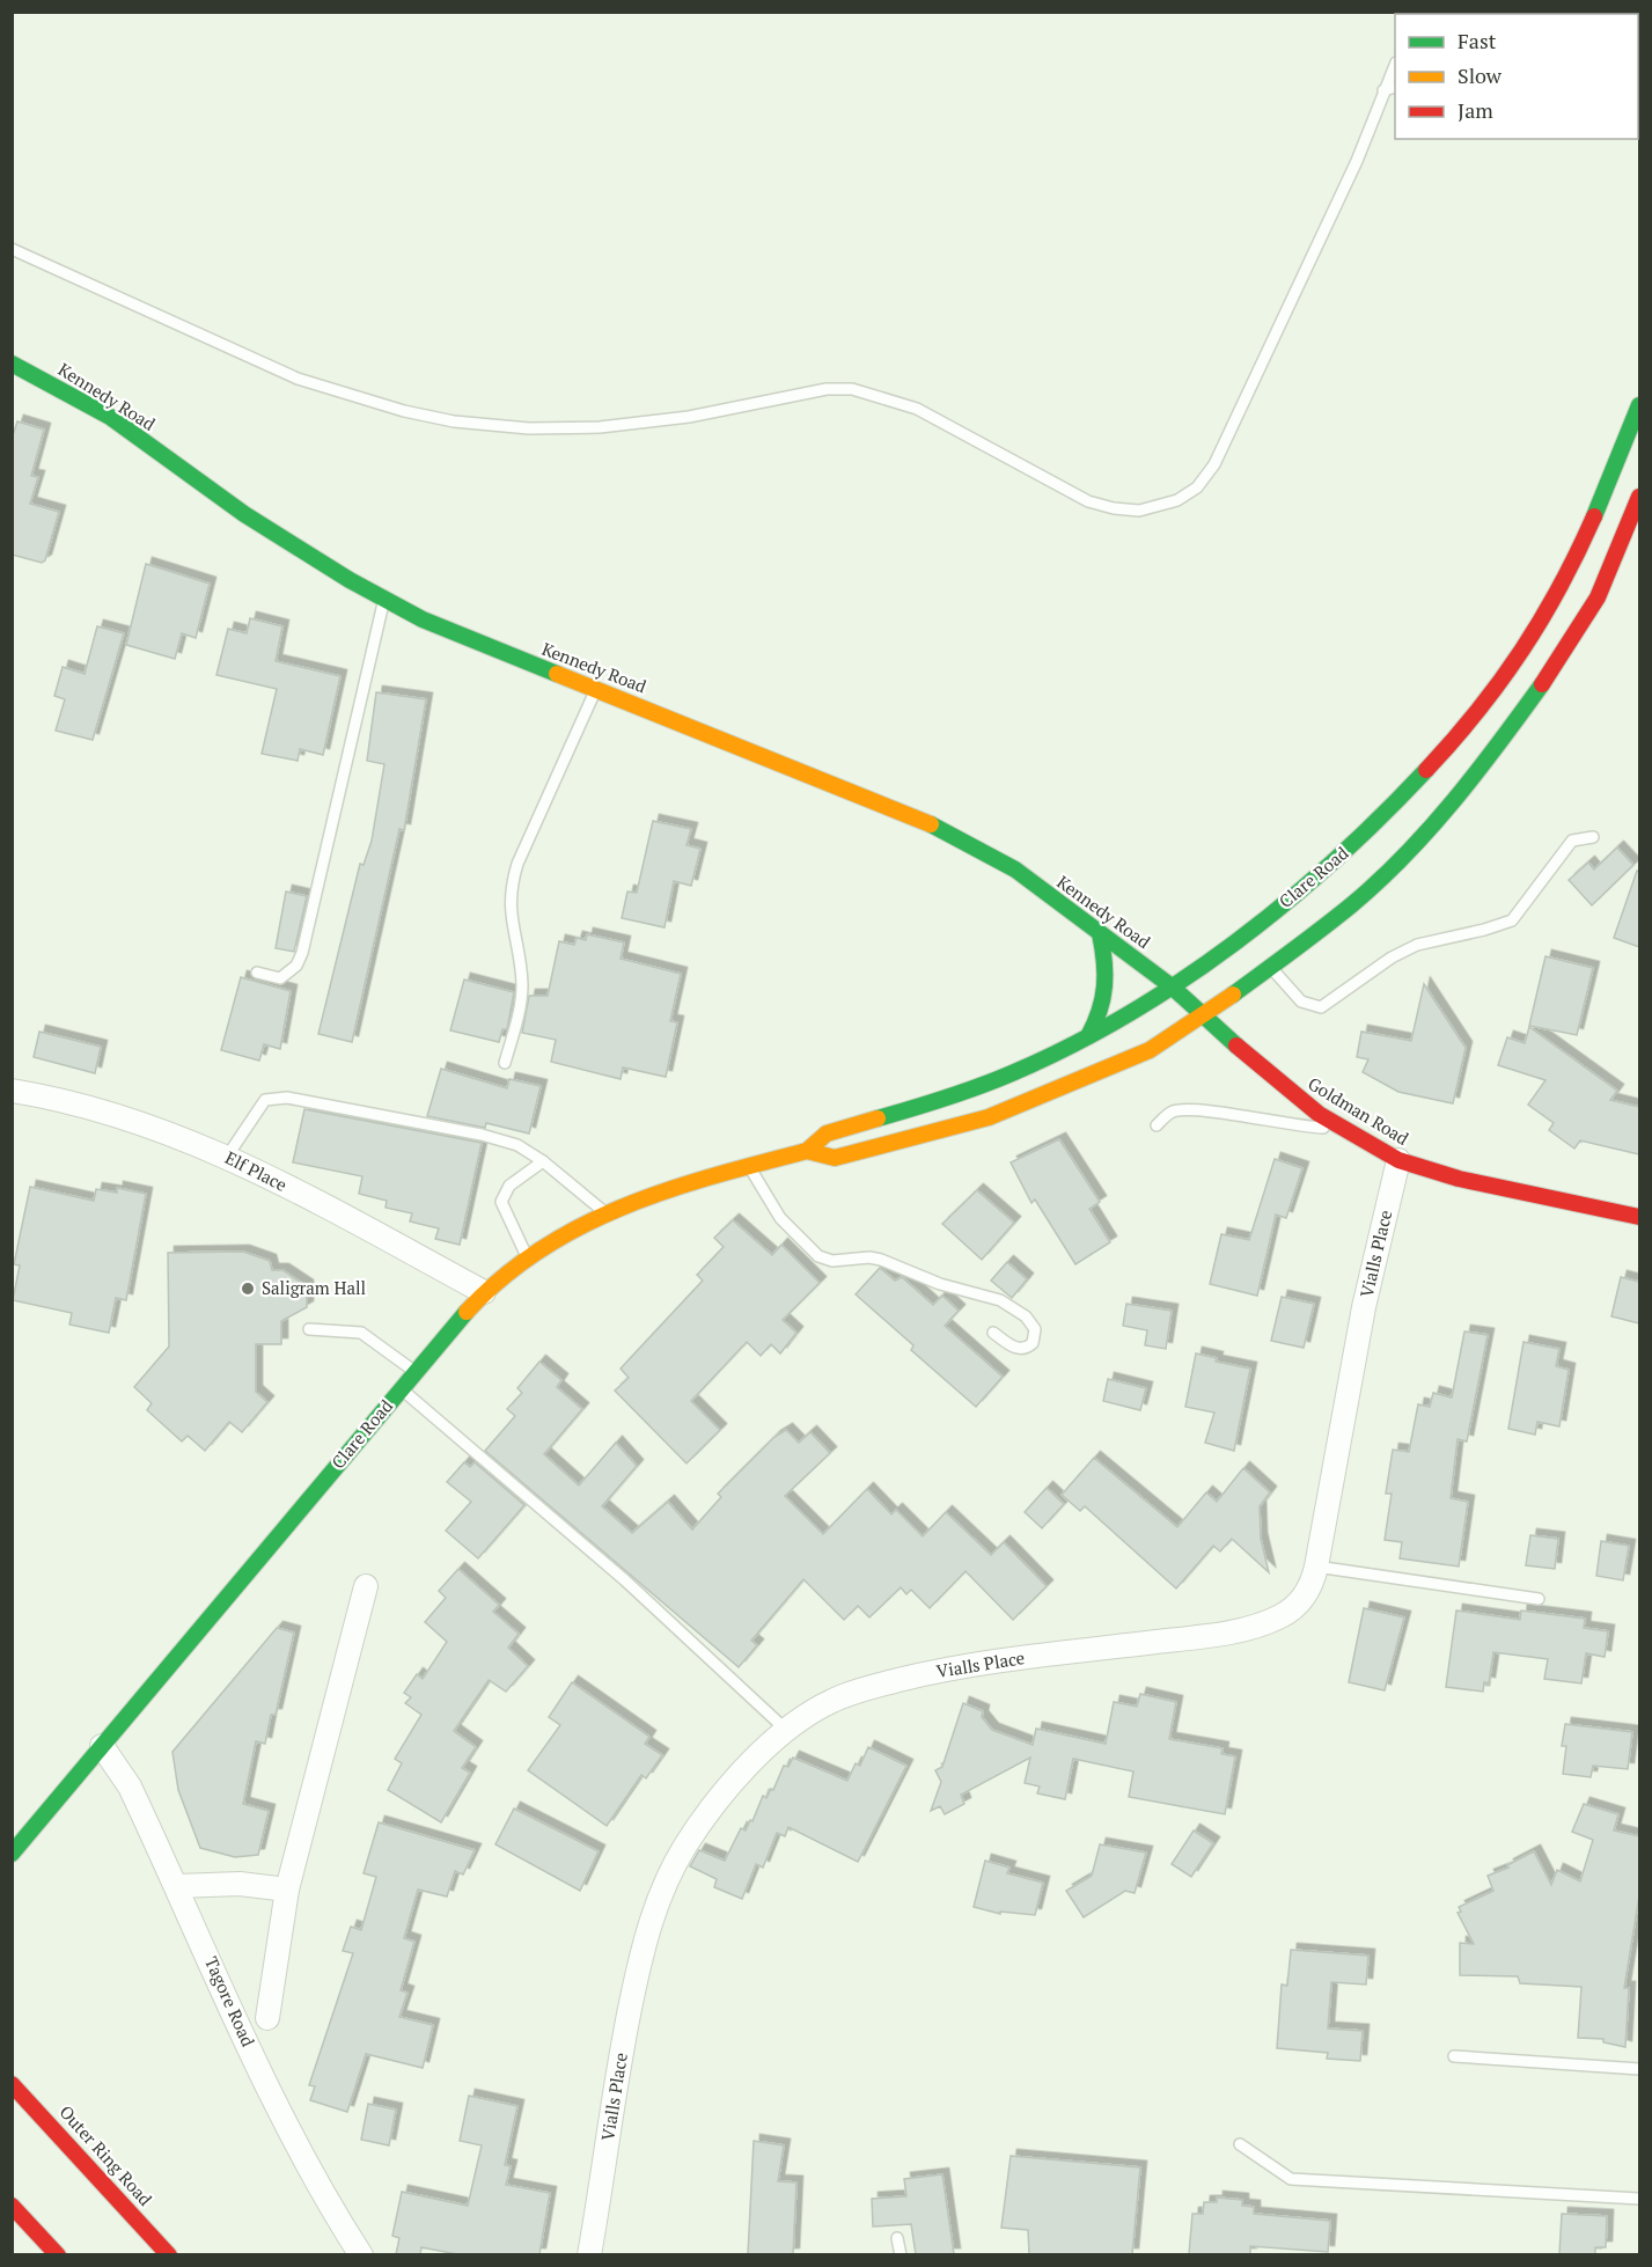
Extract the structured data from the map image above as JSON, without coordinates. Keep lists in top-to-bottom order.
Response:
{
  "streets": {
    "main road": [
      "Kennedy Road",
      "Clare Road",
      "Goldman Road",
      "Outer Ring Road"
    ],
    "street": ["Elf Place", "Vialls Place", "Tagore Road"]
  },
  "crossings": [
    ["Kennedy Road", "Clare Road"],
    ["Kennedy Road", "Goldman Road"],
    ["Clare Road", "Goldman Road"],
    ["Clare Road", "Elf Place"],
    ["Clare Road", "Tagore Road"],
    ["Goldman Road", "Vialls Place"]
  ],
  "places": ["Saligram Hall"],
  "legend": ["Fast", "Slow", "Jam"]
}
